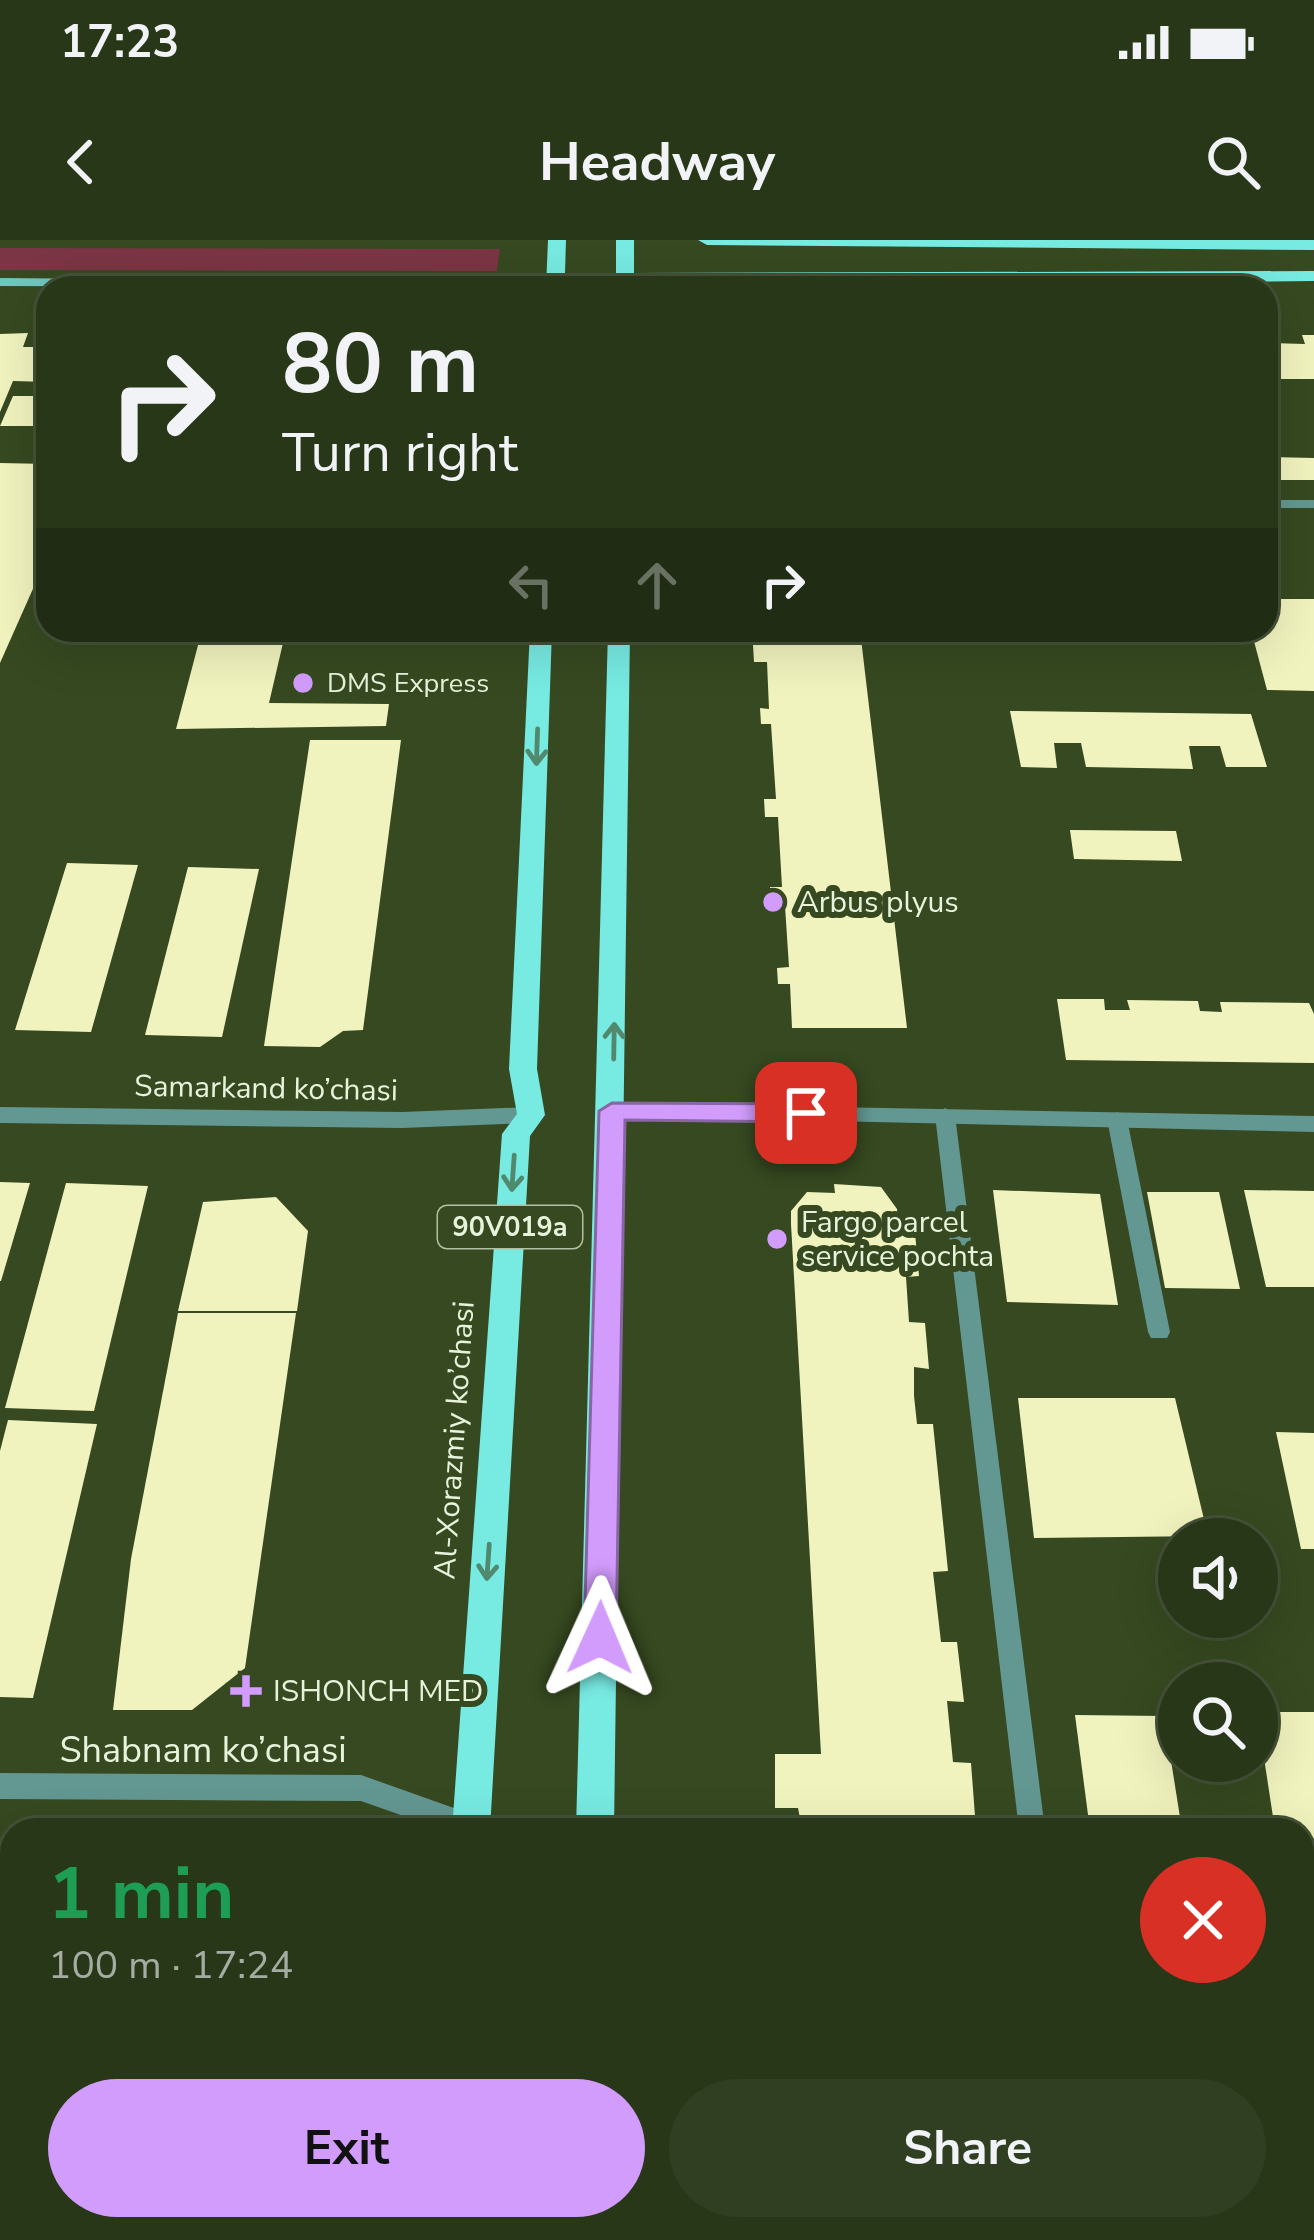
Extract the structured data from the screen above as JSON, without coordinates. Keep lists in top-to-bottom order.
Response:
{
  "streets": {
    "main road": ["90V019a", "Al-Xorazmiy ko’chasi"],
    "street": ["Samarkand ko’chasi", "Shabnam ko’chasi"]
  },
  "crossings": [
    ["Samarkand ko’chasi", "Al-Xorazmiy ko’chasi"]
  ],
  "places": {
    "other": ["DMS Express", "Arbus plyus", "Fargo parcel service pochta"],
    "health": ["ISHONCH MED"]
  },
  "page": {
    "status": "17:23",
    "header": "Headway",
    "turn": ["80 m", "Turn right"],
    "heading": ["1 min", "100 m · 17:24"],
    "buttons": ["Exit", "Share"]
  }
}
